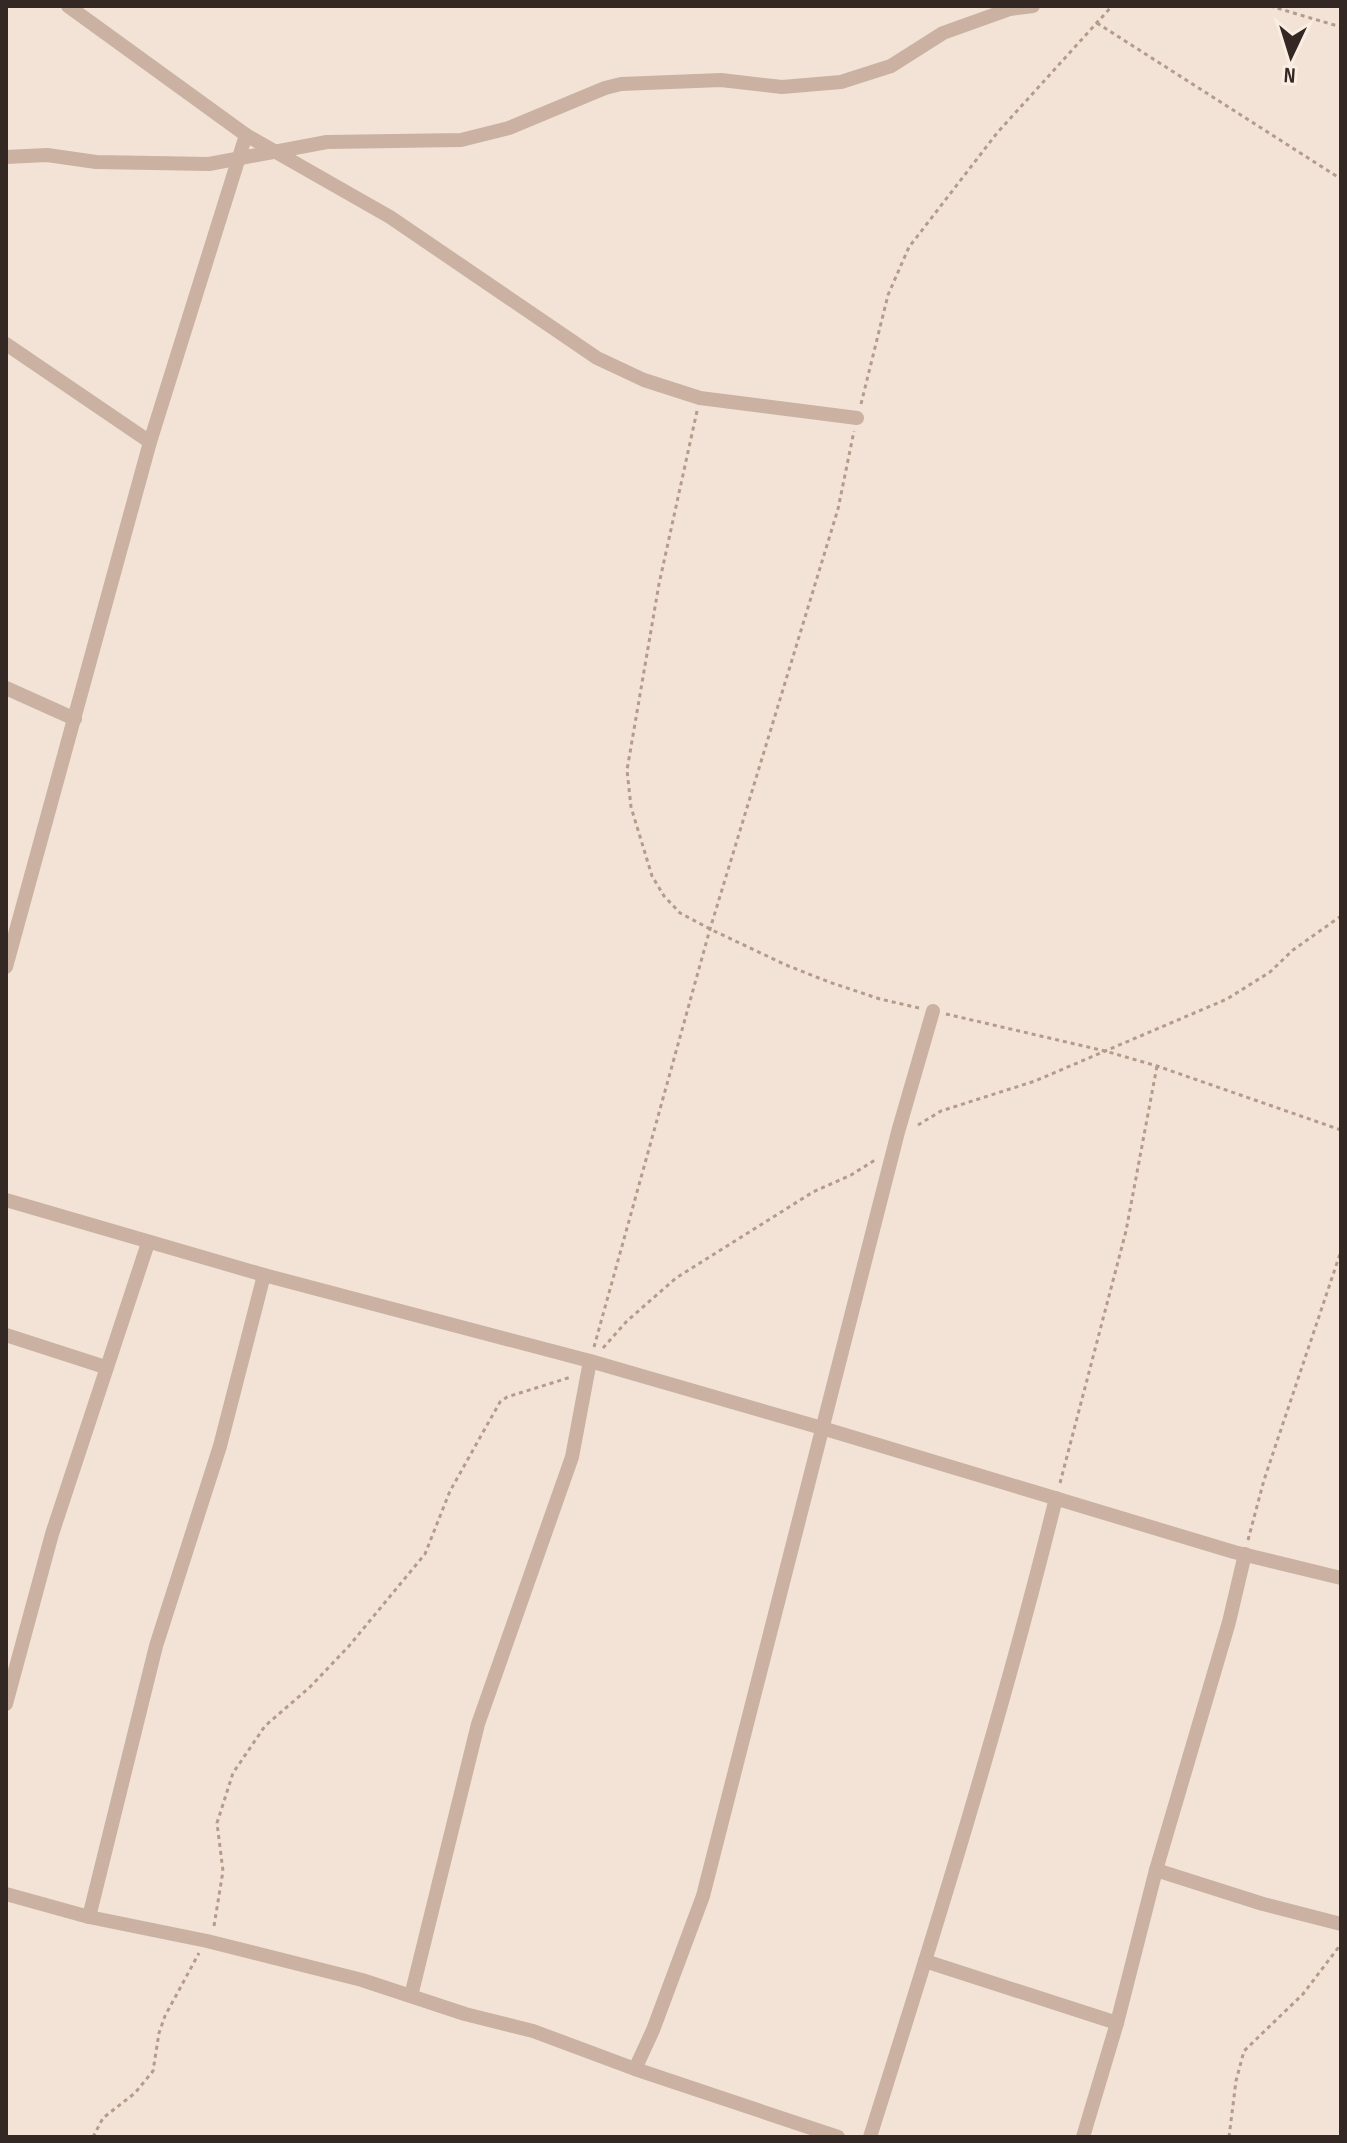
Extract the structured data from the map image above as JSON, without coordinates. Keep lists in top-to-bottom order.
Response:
{
  "north": "bottom"
}
